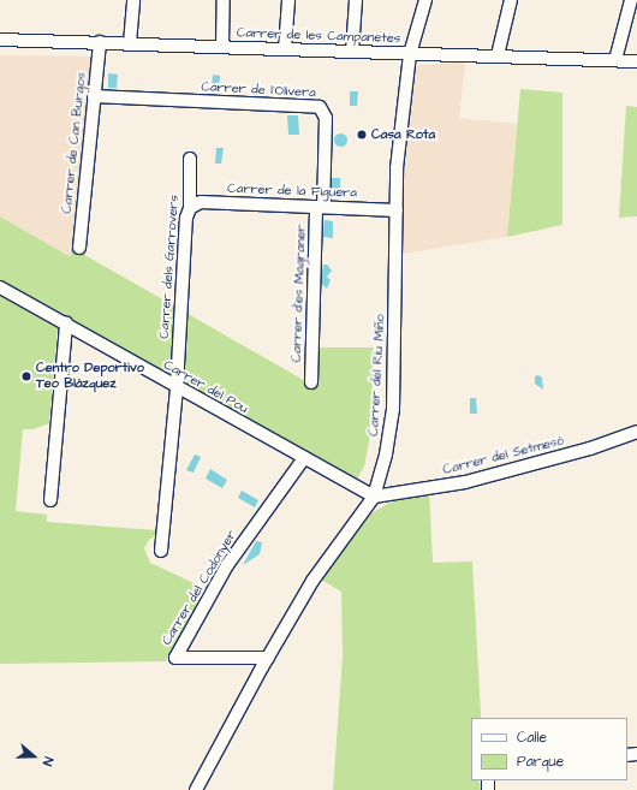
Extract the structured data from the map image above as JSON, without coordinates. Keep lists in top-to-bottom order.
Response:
{
  "streets": {
    "street": [
      "Carrer de les Campanetes",
      "Carrer de l'Olivera",
      "Carrer de Can Burgos",
      "Carrer de la Figuera",
      "Carrer dels Garrovers",
      "Carrer d'es Magraner",
      "Carrer del Riu Miño",
      "Carrer del Pou",
      "Carrer del Setmesó",
      "Carrer del Codonyer"
    ]
  },
  "crossings": [
    ["Carrer de les Campanetes", "Carrer de Can Burgos"],
    ["Carrer de les Campanetes", "Carrer del Riu Miño"],
    ["Carrer de l'Olivera", "Carrer de Can Burgos"],
    ["Carrer de l'Olivera", "Carrer de la Figuera"],
    ["Carrer de l'Olivera", "Carrer d'es Magraner"],
    ["Carrer de la Figuera", "Carrer dels Garrovers"],
    ["Carrer de la Figuera", "Carrer d'es Magraner"],
    ["Carrer de la Figuera", "Carrer del Riu Miño"],
    ["Carrer dels Garrovers", "Carrer del Pou"],
    ["Carrer del Riu Miño", "Carrer del Pou"],
    ["Carrer del Riu Miño", "Carrer del Setmesó"],
    ["Carrer del Riu Miño", "Carrer del Codonyer"],
    ["Carrer del Pou", "Carrer del Setmesó"],
    ["Carrer del Pou", "Carrer del Codonyer"]
  ],
  "places": ["Casa Rota", "Centro Deportivo Teo Blázquez"],
  "legend": ["Calle", "Parque"],
  "north": "right"
}
